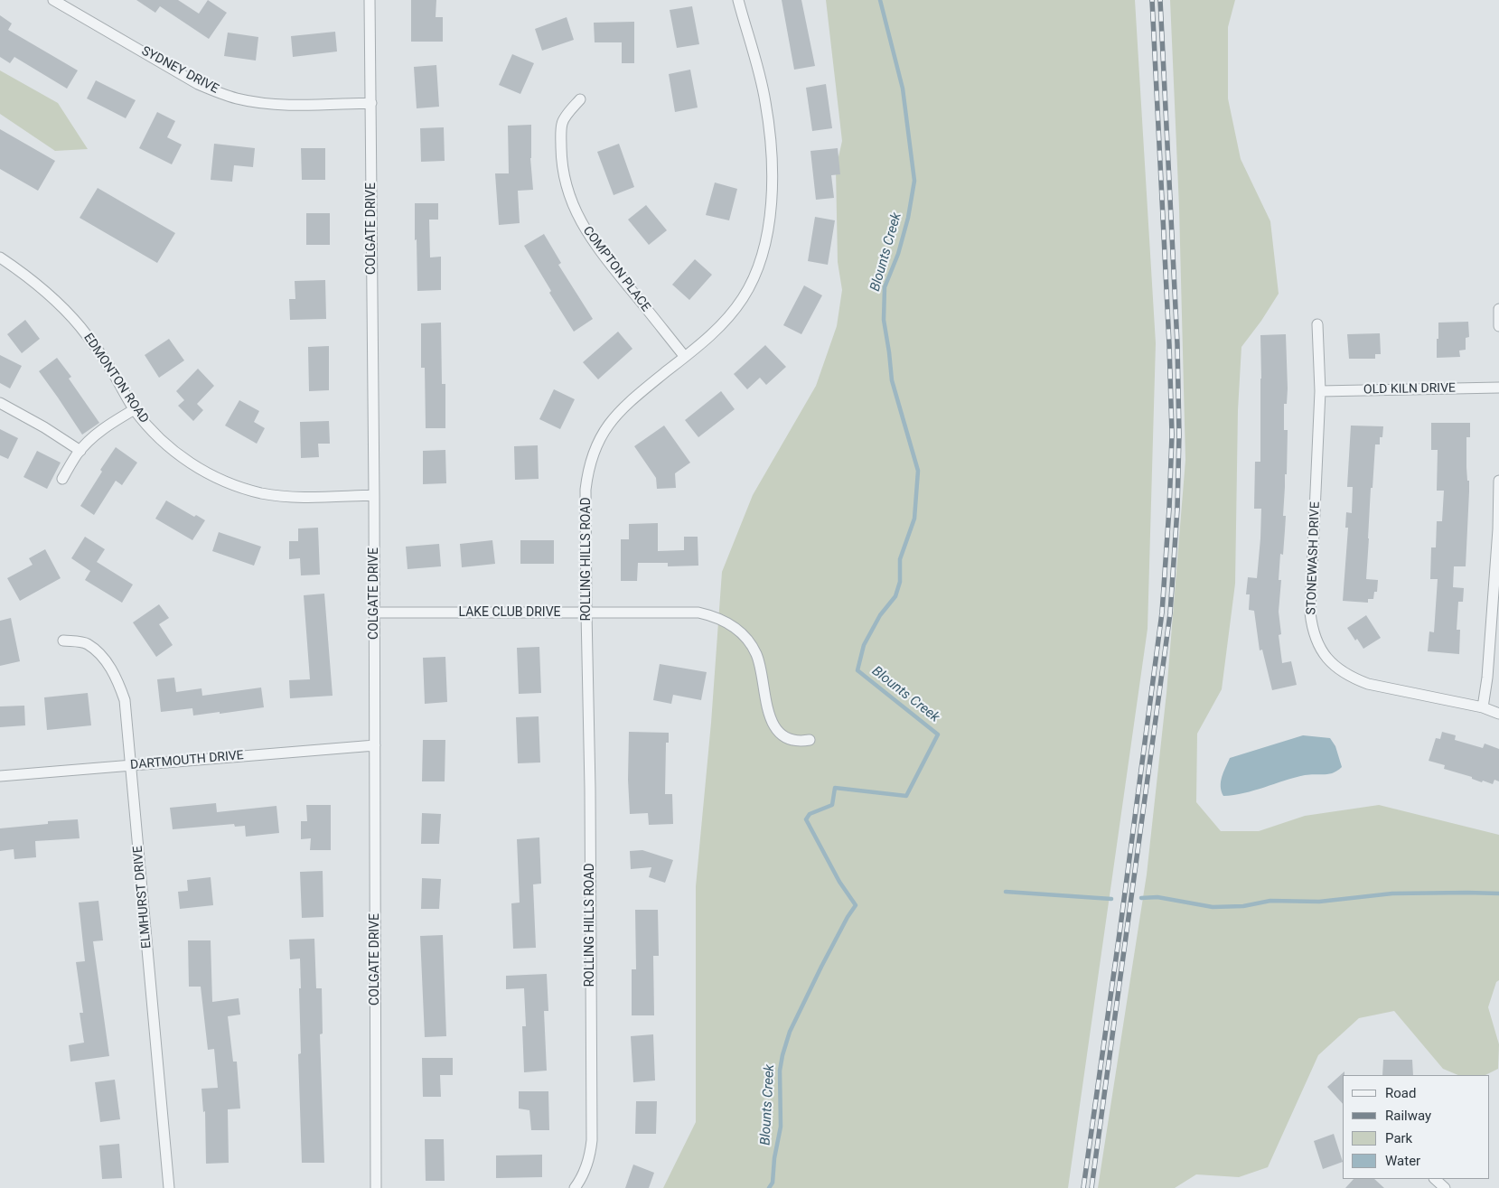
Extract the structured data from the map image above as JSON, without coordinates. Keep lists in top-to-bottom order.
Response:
{
  "streets": {
    "street": [
      "SYDNEY DRIVE",
      "COLGATE DRIVE",
      "COMPTON PLACE",
      "EDMONTON ROAD",
      "OLD KILN DRIVE",
      "STONEWASH DRIVE",
      "ROLLING HILLS ROAD",
      "LAKE CLUB DRIVE",
      "DARTMOUTH DRIVE",
      "ELMHURST DRIVE"
    ]
  },
  "crossings": [
    ["SYDNEY DRIVE", "COLGATE DRIVE"],
    ["COLGATE DRIVE", "EDMONTON ROAD"],
    ["COLGATE DRIVE", "LAKE CLUB DRIVE"],
    ["COLGATE DRIVE", "DARTMOUTH DRIVE"],
    ["COMPTON PLACE", "ROLLING HILLS ROAD"],
    ["OLD KILN DRIVE", "STONEWASH DRIVE"],
    ["ROLLING HILLS ROAD", "LAKE CLUB DRIVE"],
    ["DARTMOUTH DRIVE", "ELMHURST DRIVE"]
  ],
  "water": ["Blounts Creek"],
  "legend": [
    "Road",
    "Railway",
    "Park",
    "Water"
  ]
}
